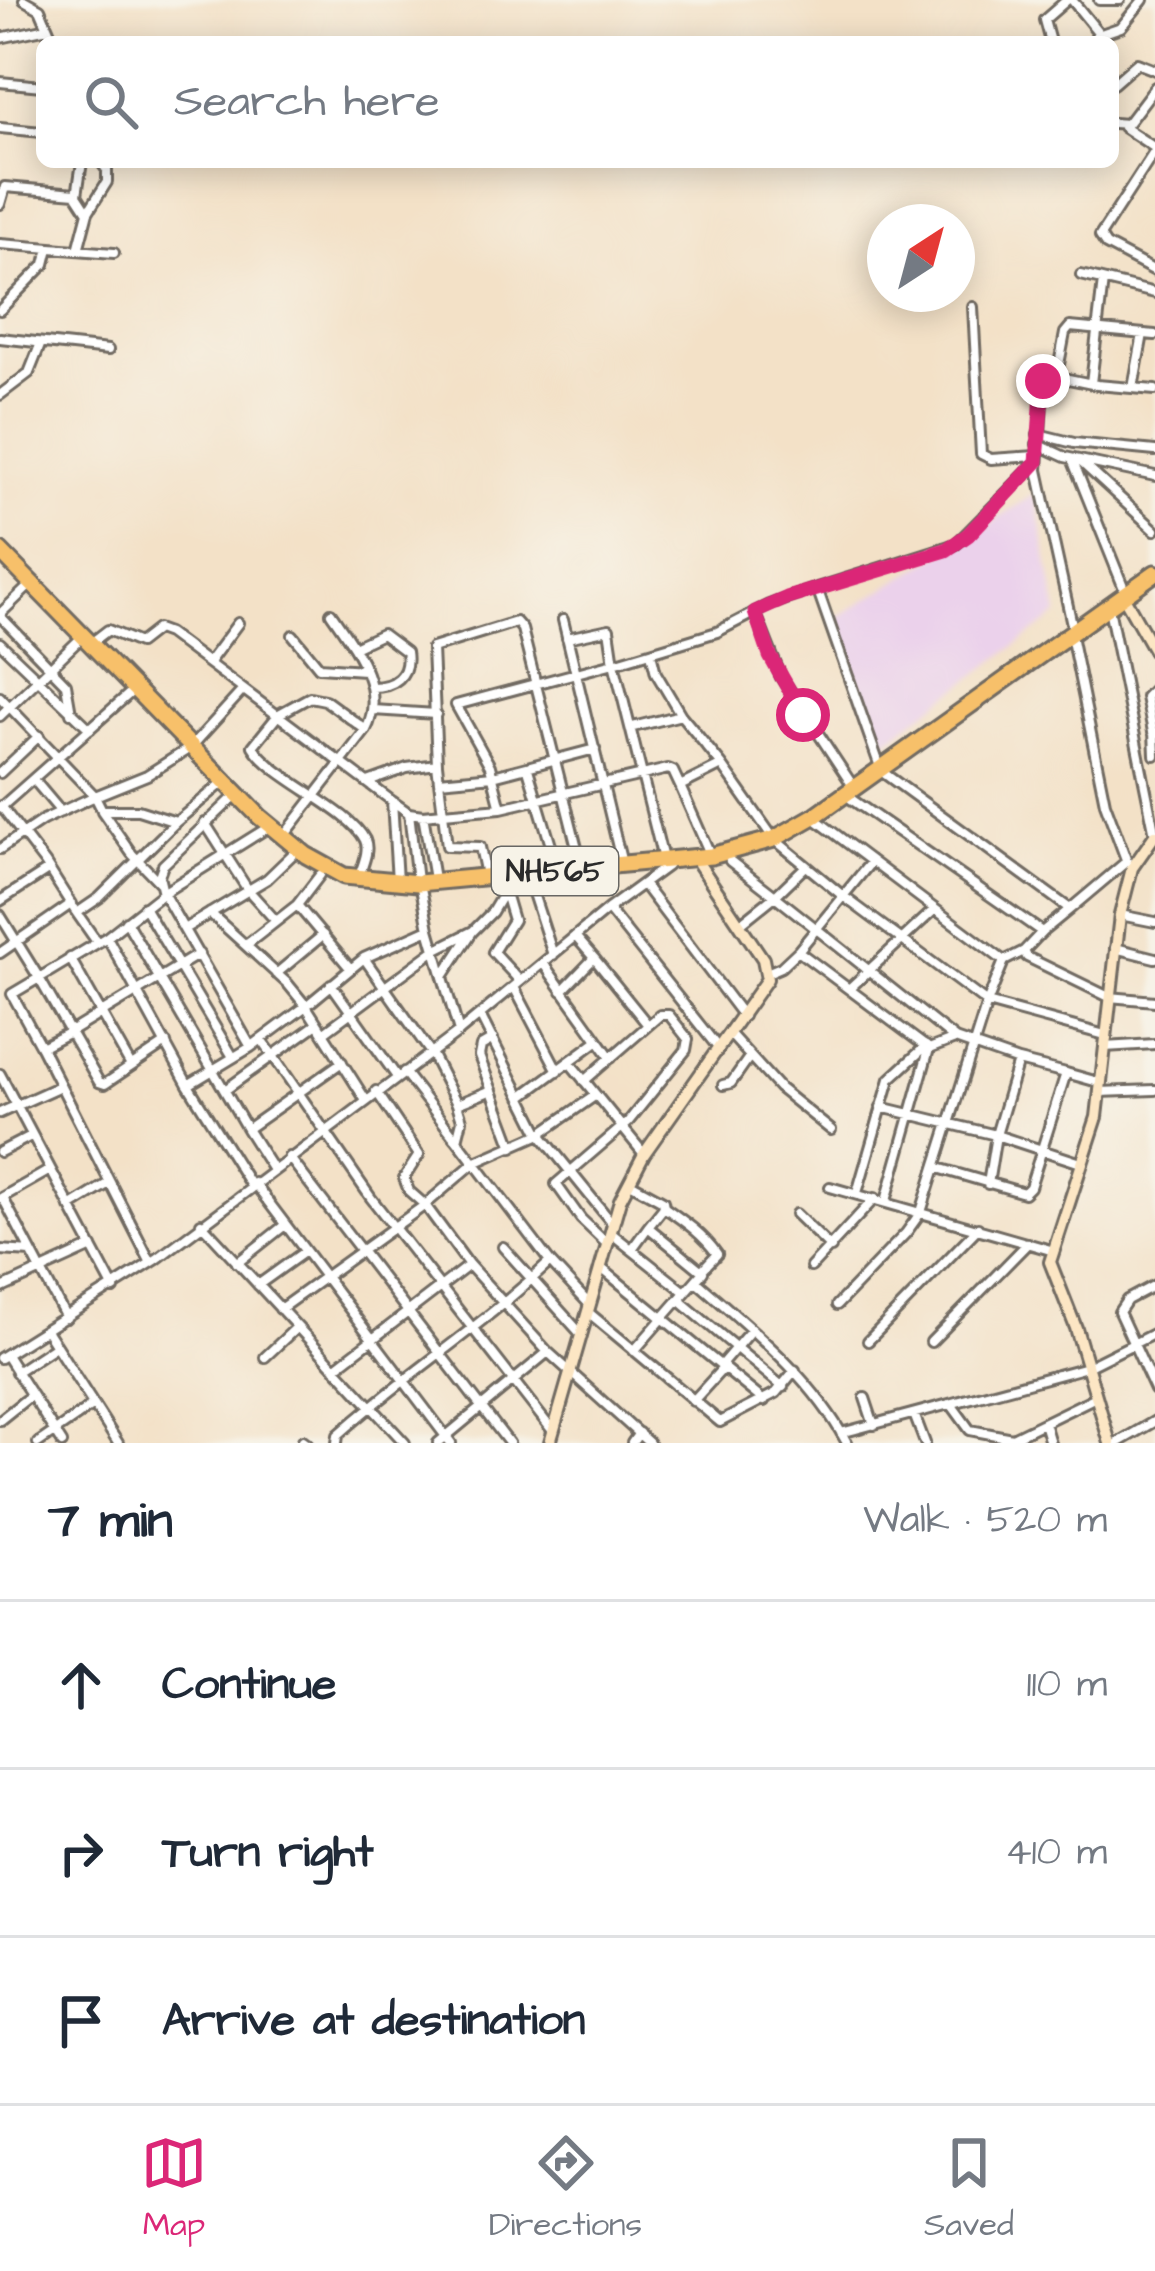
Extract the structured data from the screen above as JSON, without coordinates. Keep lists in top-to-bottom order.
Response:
{
  "streets": {
    "highway": ["NH565"]
  },
  "north": "top right",
  "page": {
    "search": "Search here",
    "heading": ["7 min", "Walk · 520 m"],
    "list": [
      ["Continue", "110 m"],
      ["Turn right", "410 m"],
      "Arrive at destination"
    ],
    "nav": ["Map", "Directions", "Saved"]
  }
}
